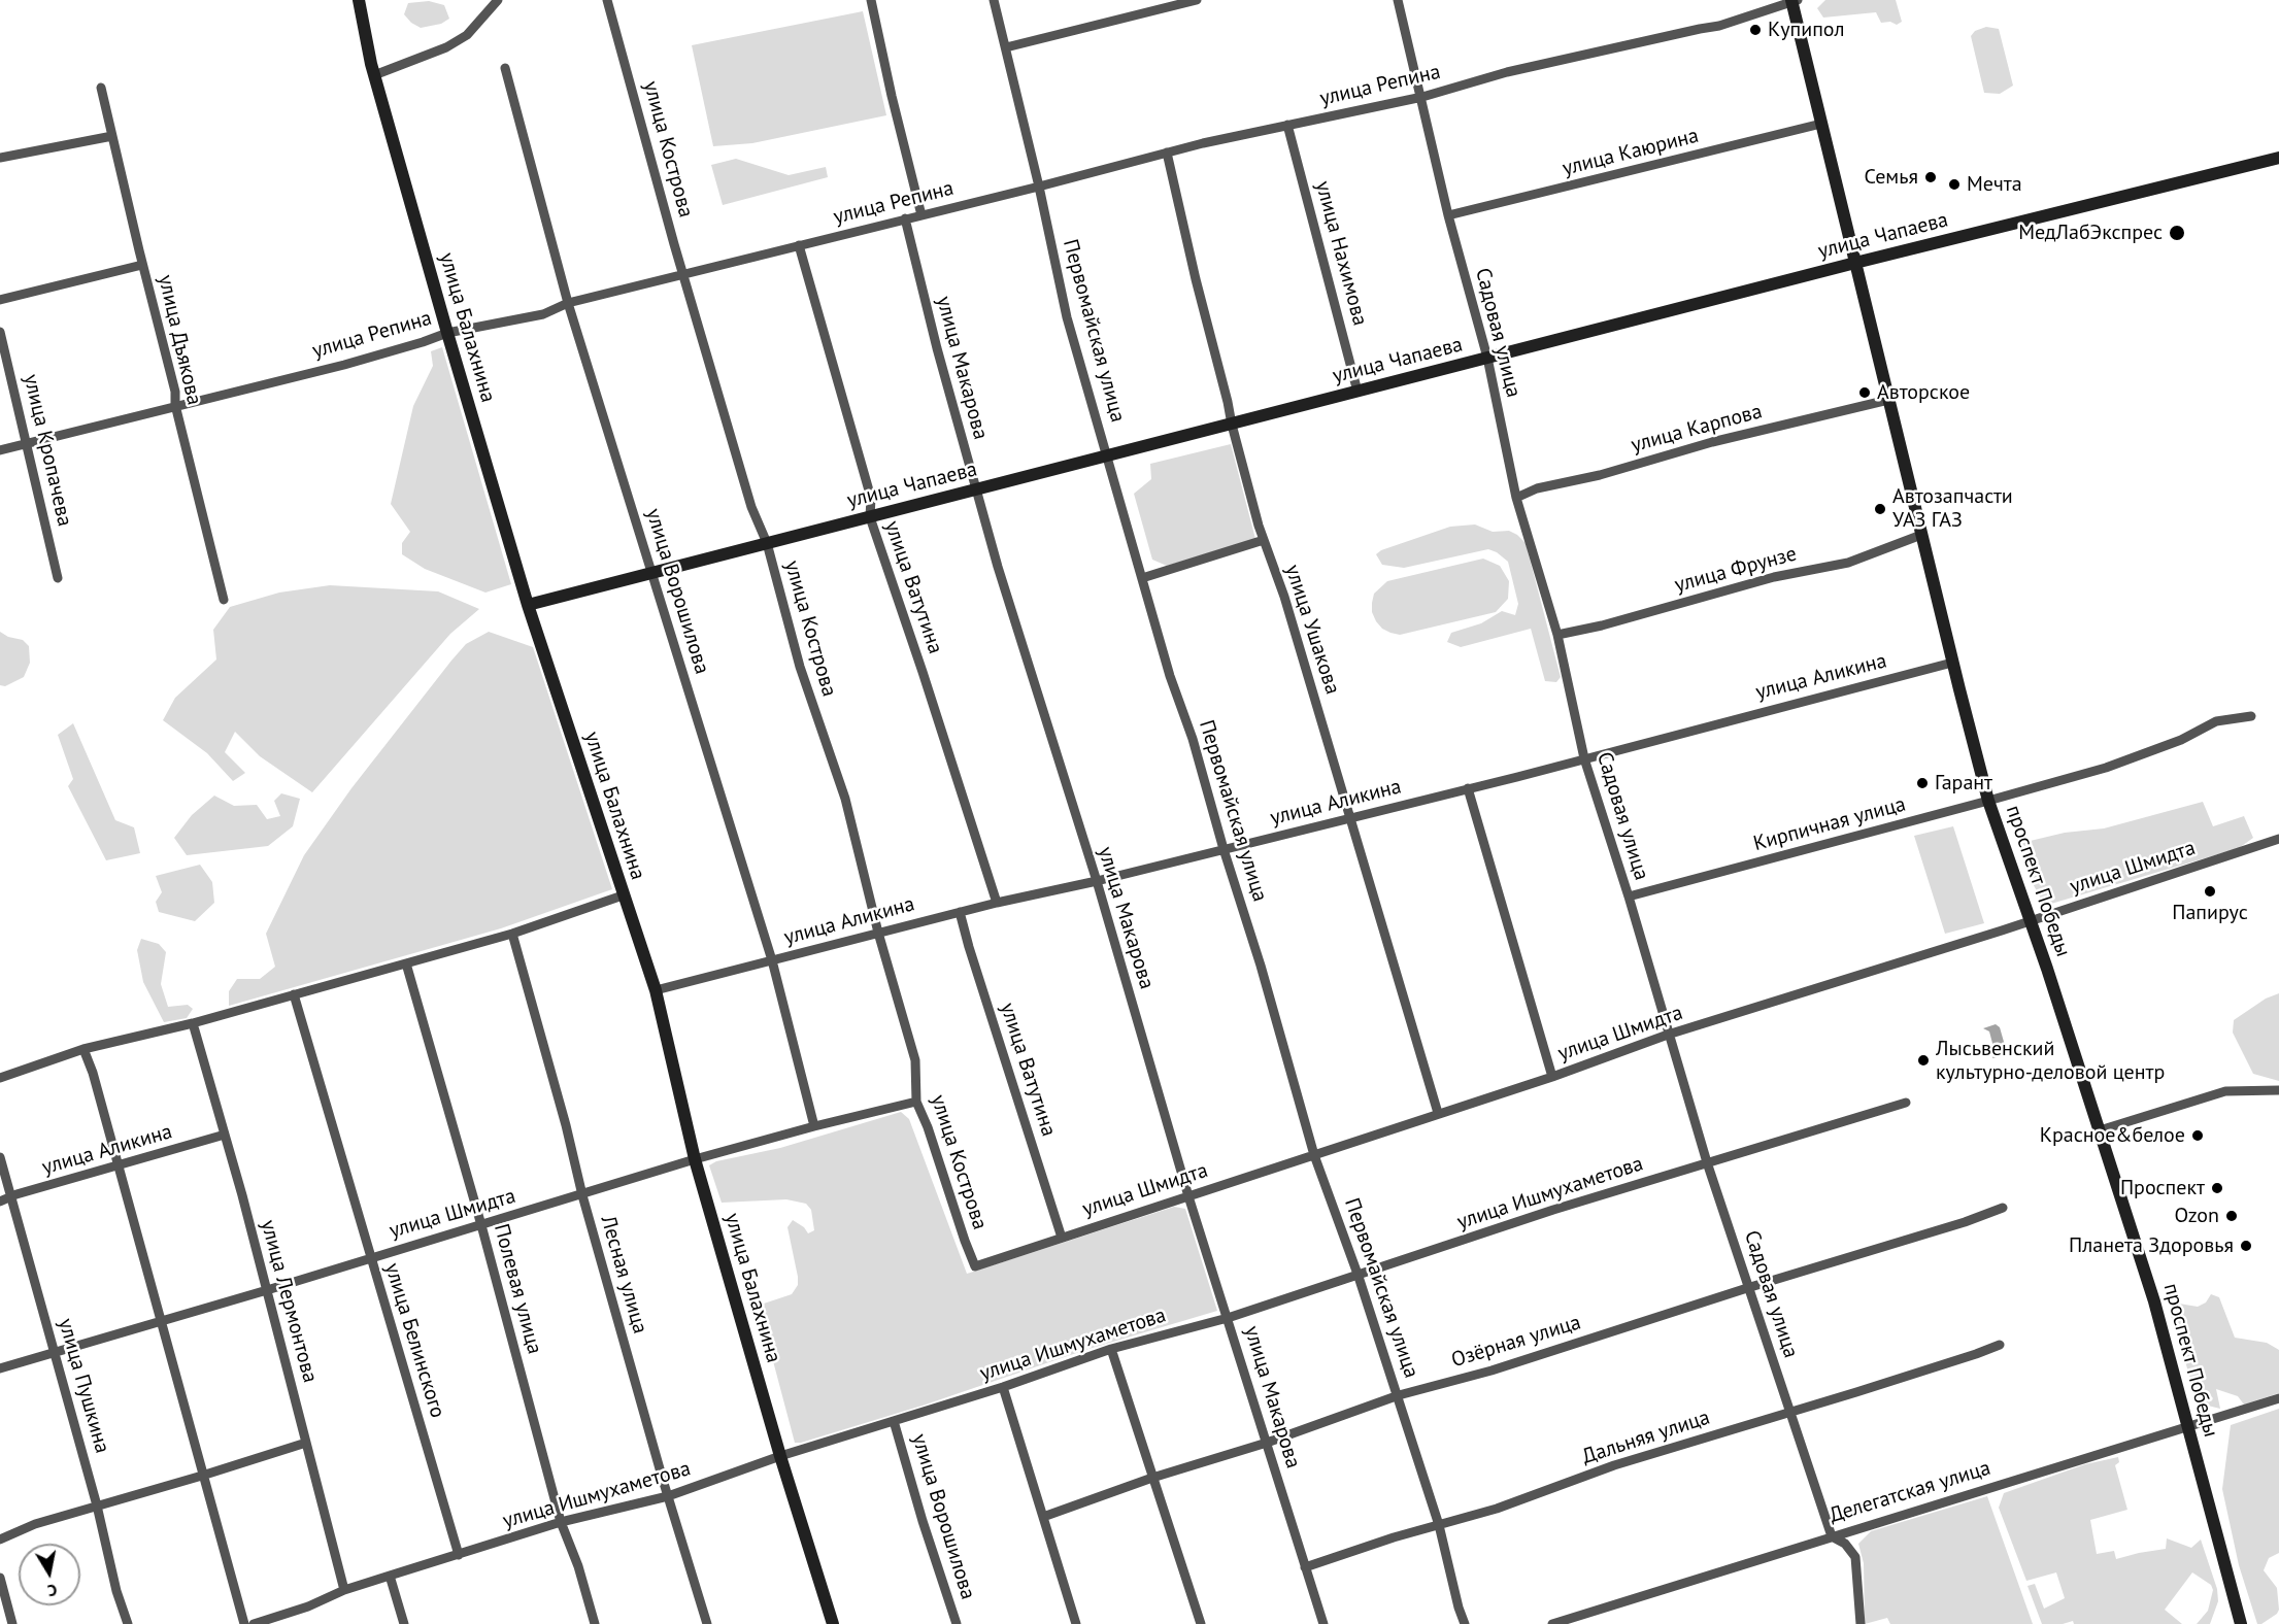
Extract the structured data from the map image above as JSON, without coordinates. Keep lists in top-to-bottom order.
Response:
{
  "streets": {
    "street": [
      "улица Репина",
      "улица Кострова",
      "улица Каюрина",
      "улица Чапаева",
      "улица Нахимова",
      "улица Балахнина",
      "Первомайская улица",
      "Садовая улица",
      "улица Дъякова",
      "улица Макарова",
      "улица Карпова",
      "улица Кропачева",
      "улица Фрунзе",
      "улица Ватутина",
      "улица Ворошилова",
      "улица Ушакова",
      "улица Аликина",
      "Кирпичная улица",
      "улица Шмидта",
      "проспект Победы",
      "улица Ишмухаметова",
      "Лесная улица",
      "Полевая улица",
      "улица Лермонтова",
      "улица Белинского",
      "Озёрная улица",
      "улица Пушкина",
      "Дальняя улица",
      "Делегатская улица"
    ]
  },
  "crossings": [
    ["улица Репина", "улица Кострова"],
    ["улица Репина", "улица Нахимова"],
    ["улица Репина", "улица Балахнина"],
    ["улица Репина", "Первомайская улица"],
    ["улица Репина", "Садовая улица"],
    ["улица Репина", "улица Дъякова"],
    ["улица Репина", "улица Макарова"],
    ["улица Репина", "улица Кропачева"],
    ["улица Репина", "улица Ватутина"],
    ["улица Репина", "улица Ворошилова"],
    ["улица Репина", "улица Ушакова"],
    ["улица Репина", "проспект Победы"],
    ["улица Кострова", "улица Чапаева"],
    ["улица Кострова", "улица Аликина"],
    ["улица Кострова", "улица Шмидта"],
    ["улица Каюрина", "Садовая улица"],
    ["улица Каюрина", "проспект Победы"],
    ["улица Чапаева", "улица Нахимова"],
    ["улица Чапаева", "улица Балахнина"],
    ["улица Чапаева", "Первомайская улица"],
    ["улица Чапаева", "Садовая улица"],
    ["улица Чапаева", "улица Макарова"],
    ["улица Чапаева", "улица Ватутина"],
    ["улица Чапаева", "улица Ворошилова"],
    ["улица Чапаева", "улица Ушакова"],
    ["улица Чапаева", "проспект Победы"],
    ["улица Балахнина", "улица Аликина"],
    ["улица Балахнина", "улица Шмидта"],
    ["улица Балахнина", "улица Ишмухаметова"],
    ["Первомайская улица", "улица Аликина"],
    ["Первомайская улица", "улица Шмидта"],
    ["Первомайская улица", "улица Ишмухаметова"],
    ["Первомайская улица", "Озёрная улица"],
    ["Первомайская улица", "Дальняя улица"],
    ["Садовая улица", "улица Карпова"],
    ["Садовая улица", "улица Фрунзе"],
    ["Садовая улица", "улица Аликина"],
    ["Садовая улица", "Кирпичная улица"],
    ["Садовая улица", "улица Шмидта"],
    ["Садовая улица", "улица Ишмухаметова"],
    ["Садовая улица", "Озёрная улица"],
    ["Садовая улица", "Дальняя улица"],
    ["Садовая улица", "Делегатская улица"],
    ["улица Макарова", "улица Аликина"],
    ["улица Макарова", "улица Шмидта"],
    ["улица Макарова", "улица Ишмухаметова"],
    ["улица Макарова", "Озёрная улица"],
    ["улица Макарова", "Дальняя улица"],
    ["улица Карпова", "проспект Победы"],
    ["улица Фрунзе", "проспект Победы"],
    ["улица Ватутина", "улица Аликина"],
    ["улица Ватутина", "улица Шмидта"],
    ["улица Ворошилова", "улица Аликина"],
    ["улица Ворошилова", "улица Шмидта"],
    ["улица Ворошилова", "улица Ишмухаметова"],
    ["улица Ушакова", "улица Аликина"],
    ["улица Ушакова", "улица Шмидта"],
    ["улица Аликина", "проспект Победы"],
    ["улица Аликина", "улица Лермонтова"],
    ["улица Аликина", "улица Пушкина"],
    ["Кирпичная улица", "проспект Победы"],
    ["улица Шмидта", "проспект Победы"],
    ["улица Шмидта", "Лесная улица"],
    ["улица Шмидта", "Полевая улица"],
    ["улица Шмидта", "улица Лермонтова"],
    ["улица Шмидта", "улица Белинского"],
    ["улица Шмидта", "улица Пушкина"],
    ["проспект Победы", "Делегатская улица"],
    ["улица Ишмухаметова", "Лесная улица"],
    ["улица Ишмухаметова", "Полевая улица"],
    ["улица Ишмухаметова", "улица Лермонтова"],
    ["улица Ишмухаметова", "улица Белинского"]
  ],
  "places": [
    "Купипол",
    "Семья",
    "Мечта",
    "МедЛабЭкспрес",
    "Авторское",
    "Автозапчасти УАЗ ГАЗ",
    "Гарант",
    "Папирус",
    "Лысьвенский культурно-деловой центр",
    "Красное&белое",
    "Проспект",
    "Ozon",
    "Планета Здоровья"
  ],
  "north": "bottom"
}
